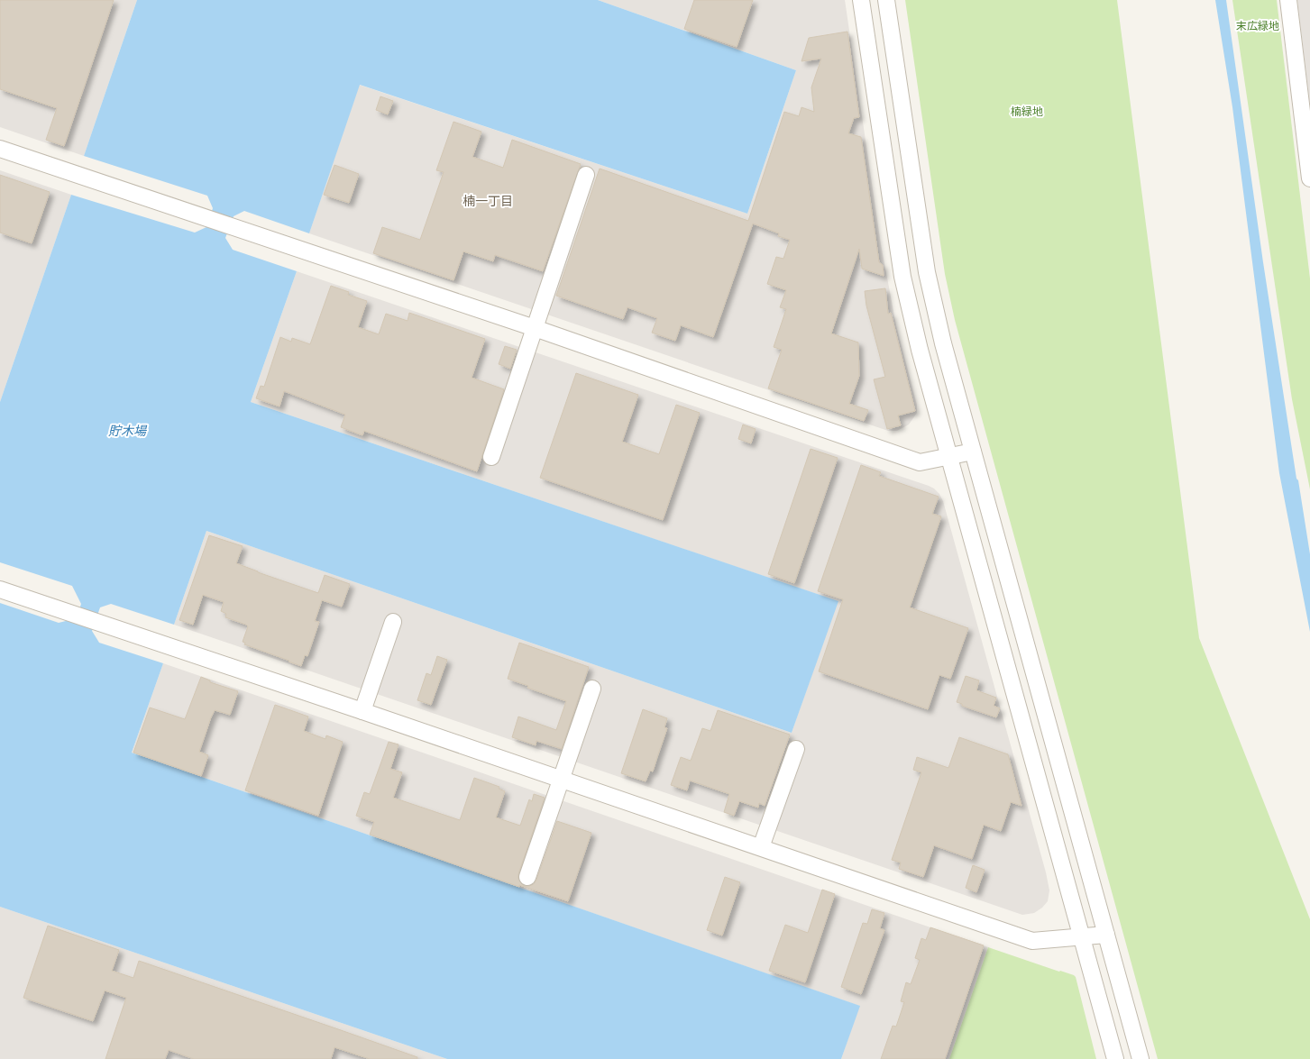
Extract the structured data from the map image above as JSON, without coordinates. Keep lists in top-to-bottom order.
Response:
{
  "districts": ["楠一丁目"],
  "water": ["貯木場"],
  "parks": ["末広緑地", "楠緑地"]
}
